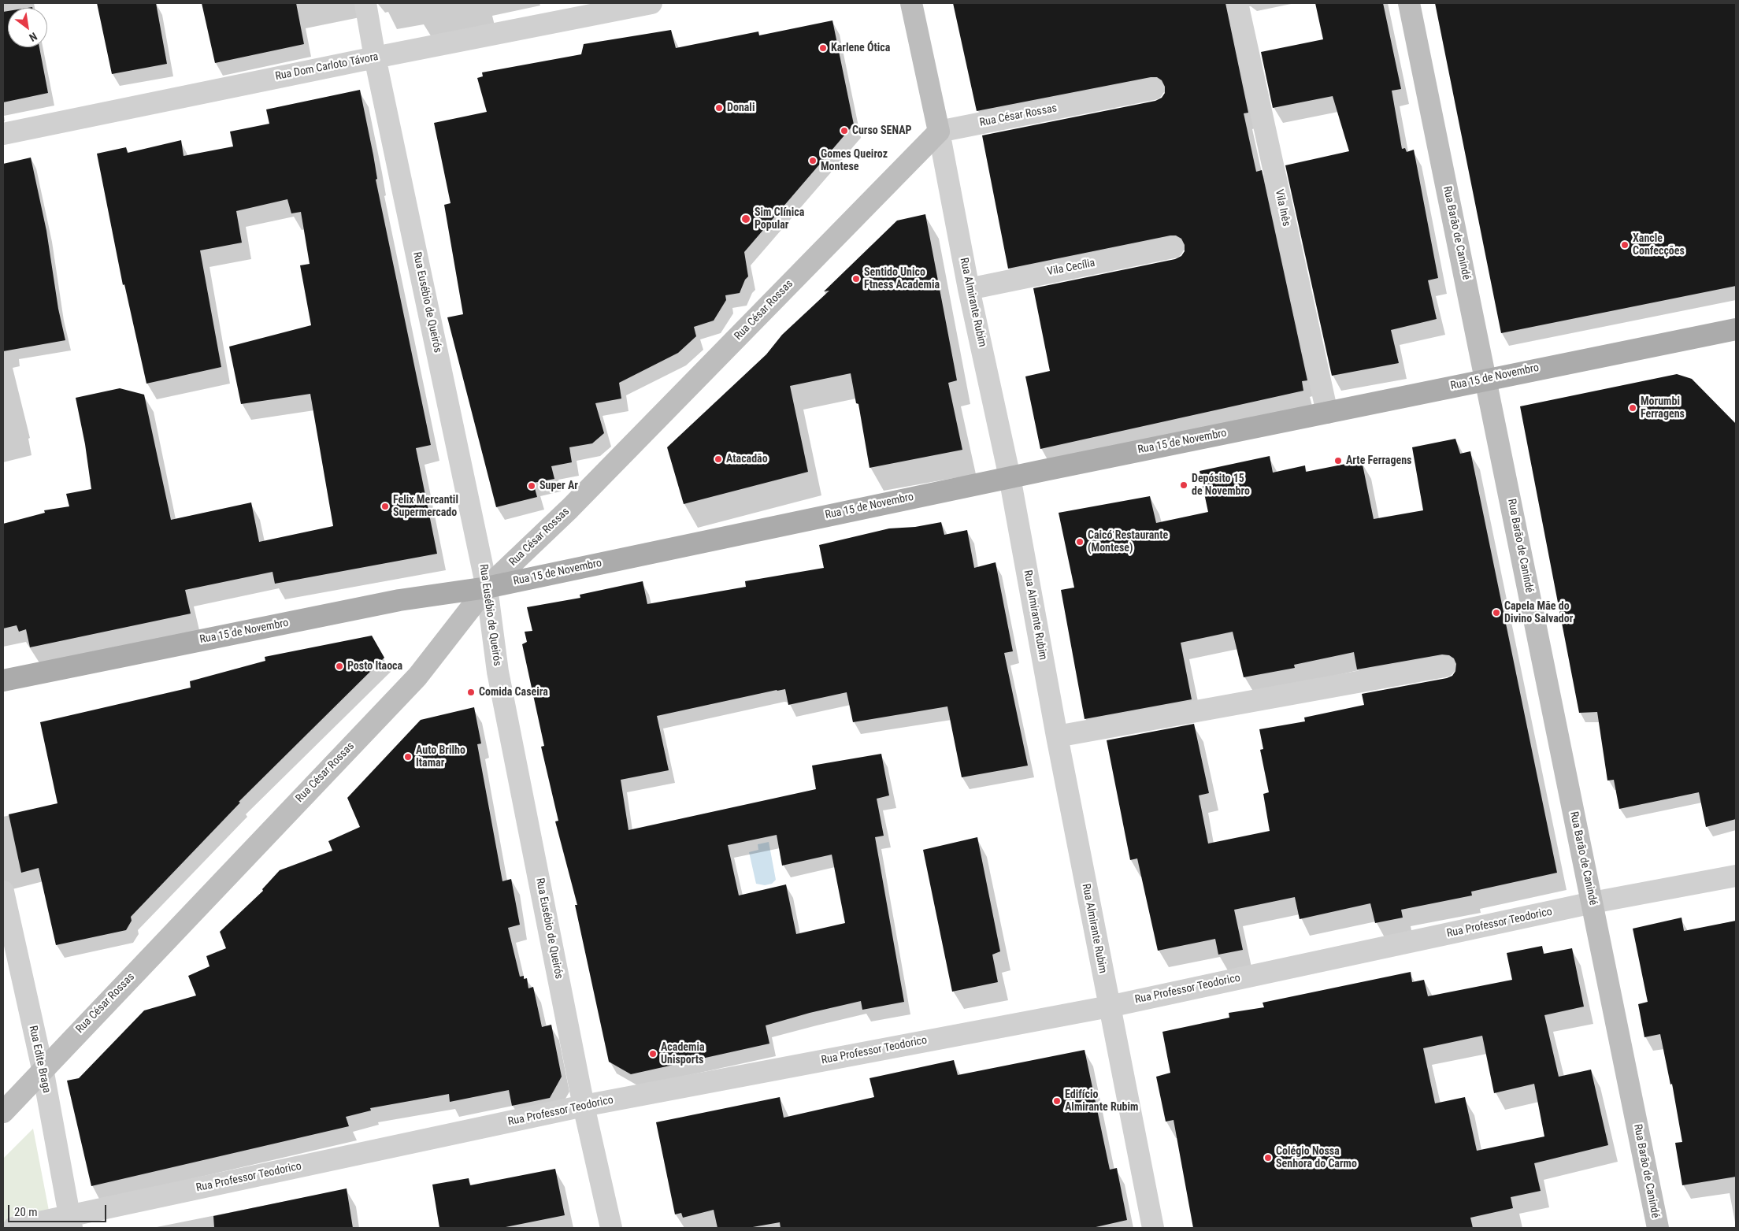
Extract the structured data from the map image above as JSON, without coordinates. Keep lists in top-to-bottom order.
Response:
{
  "streets": {
    "main road": [
      "Rua César Rossas",
      "Rua Barão de Canindé",
      "Rua Almirante Rubim",
      "Rua 15 de Novembro"
    ],
    "street": [
      "Rua Dom Carloto Távora",
      "Vila Inês",
      "Vila Cecília",
      "Rua Eusébio de Queirós",
      "Rua Professor Teodorico",
      "Rua Edite Braga"
    ]
  },
  "crossings": [
    ["Rua Dom Carloto Távora", "Rua Eusébio de Queirós"],
    ["Rua César Rossas", "Rua Eusébio de Queirós"],
    ["Rua César Rossas", "Rua Almirante Rubim"],
    ["Rua César Rossas", "Rua 15 de Novembro"],
    ["Rua César Rossas", "Rua Edite Braga"],
    ["Vila Inês", "Rua 15 de Novembro"],
    ["Rua Barão de Canindé", "Rua 15 de Novembro"],
    ["Rua Barão de Canindé", "Rua Professor Teodorico"],
    ["Vila Cecília", "Rua Almirante Rubim"],
    ["Rua Eusébio de Queirós", "Rua 15 de Novembro"],
    ["Rua Eusébio de Queirós", "Rua Professor Teodorico"],
    ["Rua Almirante Rubim", "Rua 15 de Novembro"],
    ["Rua Almirante Rubim", "Rua Professor Teodorico"],
    ["Rua Professor Teodorico", "Rua Edite Braga"]
  ],
  "places": [
    "Karlene Ótica",
    "Donali",
    "Curso SENAP",
    "Gomes Queiroz Montese",
    "Sim Clínica Popular",
    "Xancle Confecções",
    "Sentido Unico Ftness Academia",
    "Morumbi Ferragens",
    "Atacadão",
    "Arte Ferragens",
    "Depósito 15 de Novembro",
    "Super Ar",
    "Felix Mercantil Supermercado",
    "Caicó Restaurante (Montese)",
    "Capela Mãe do Divino Salvador",
    "Posto Itaoca",
    "Comida Caseira",
    "Auto Brilho Itamar",
    "Academia Unisports",
    "Edifício Almirante Rubim",
    "Colégio Nossa Senhora do Carmo"
  ],
  "scale_bar": "20 m",
  "north": "bottom right"
}
